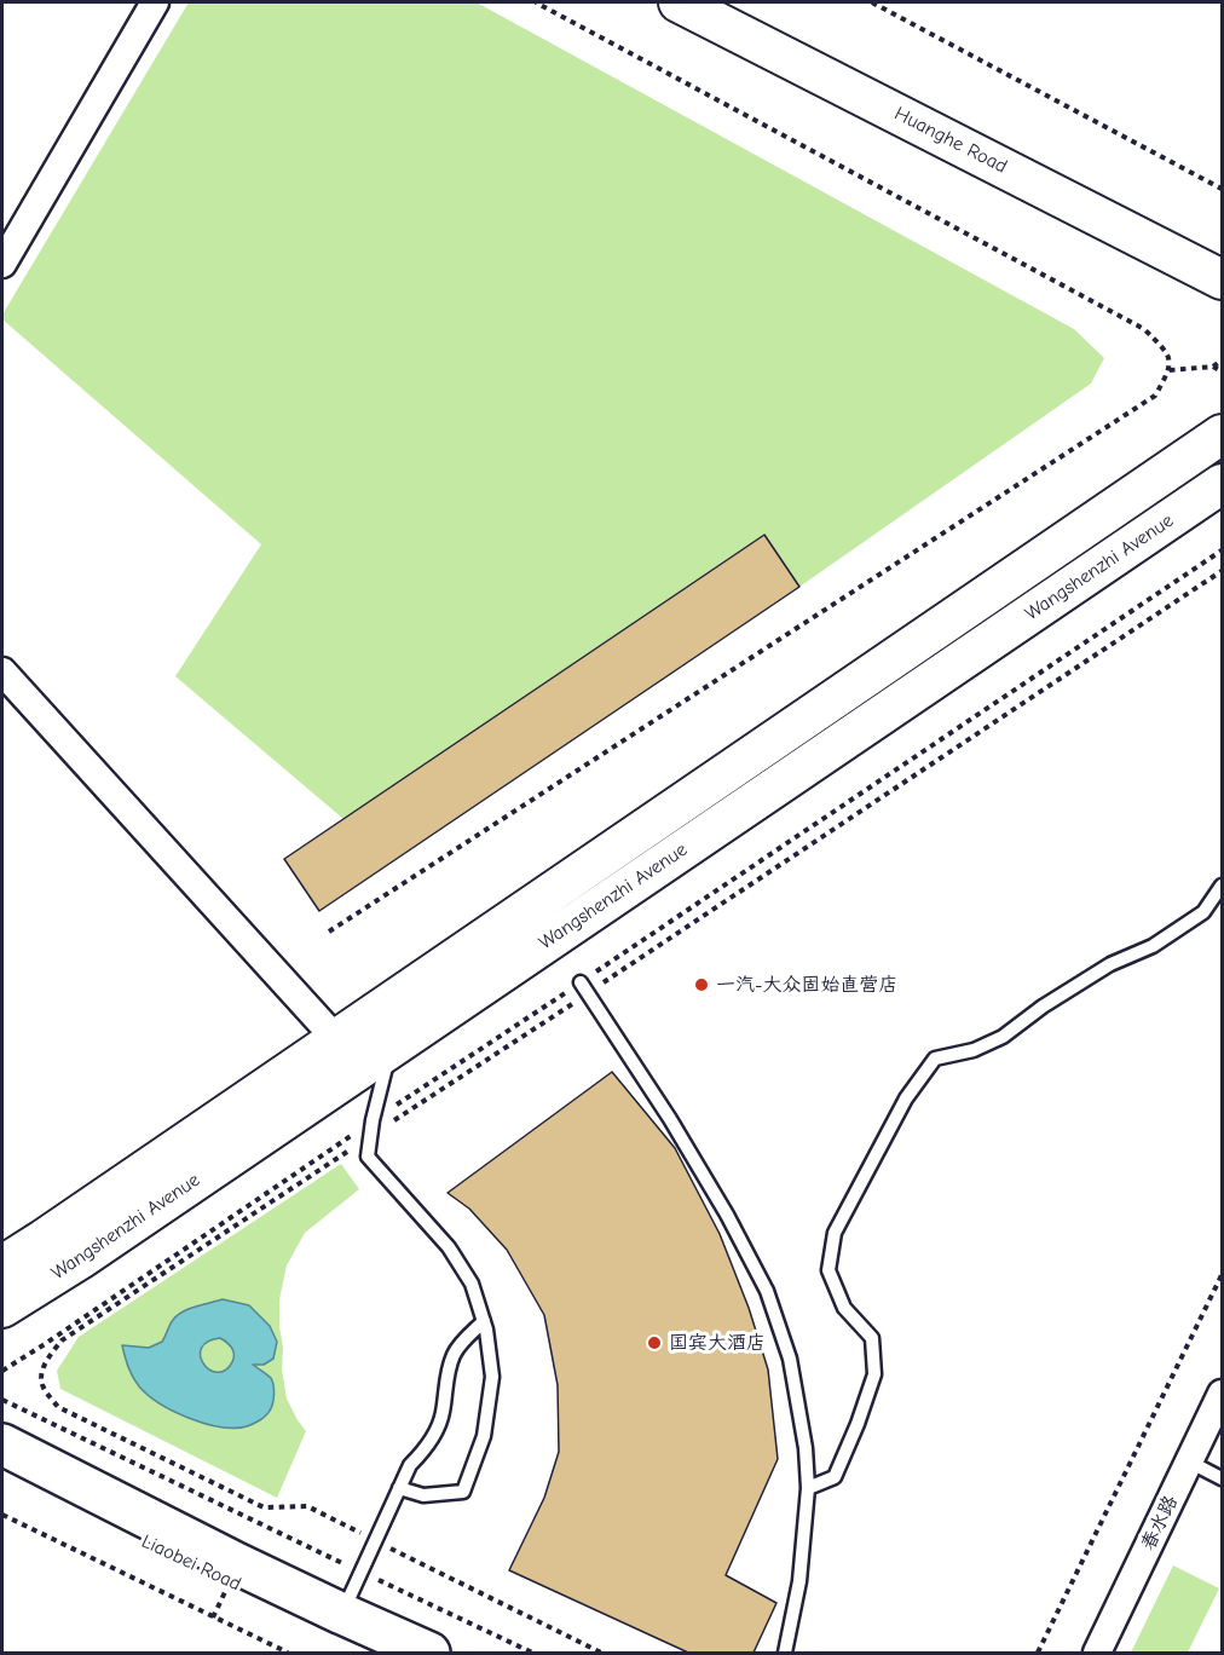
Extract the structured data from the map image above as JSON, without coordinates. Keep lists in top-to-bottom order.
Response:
{
  "streets": {
    "main road": ["Huanghe Road", "Wangshenzhi Avenue", "Liaobei Road"],
    "street": ["春水路"]
  },
  "places": ["一汽-大众固始直营店", "国宾大酒店"]
}
